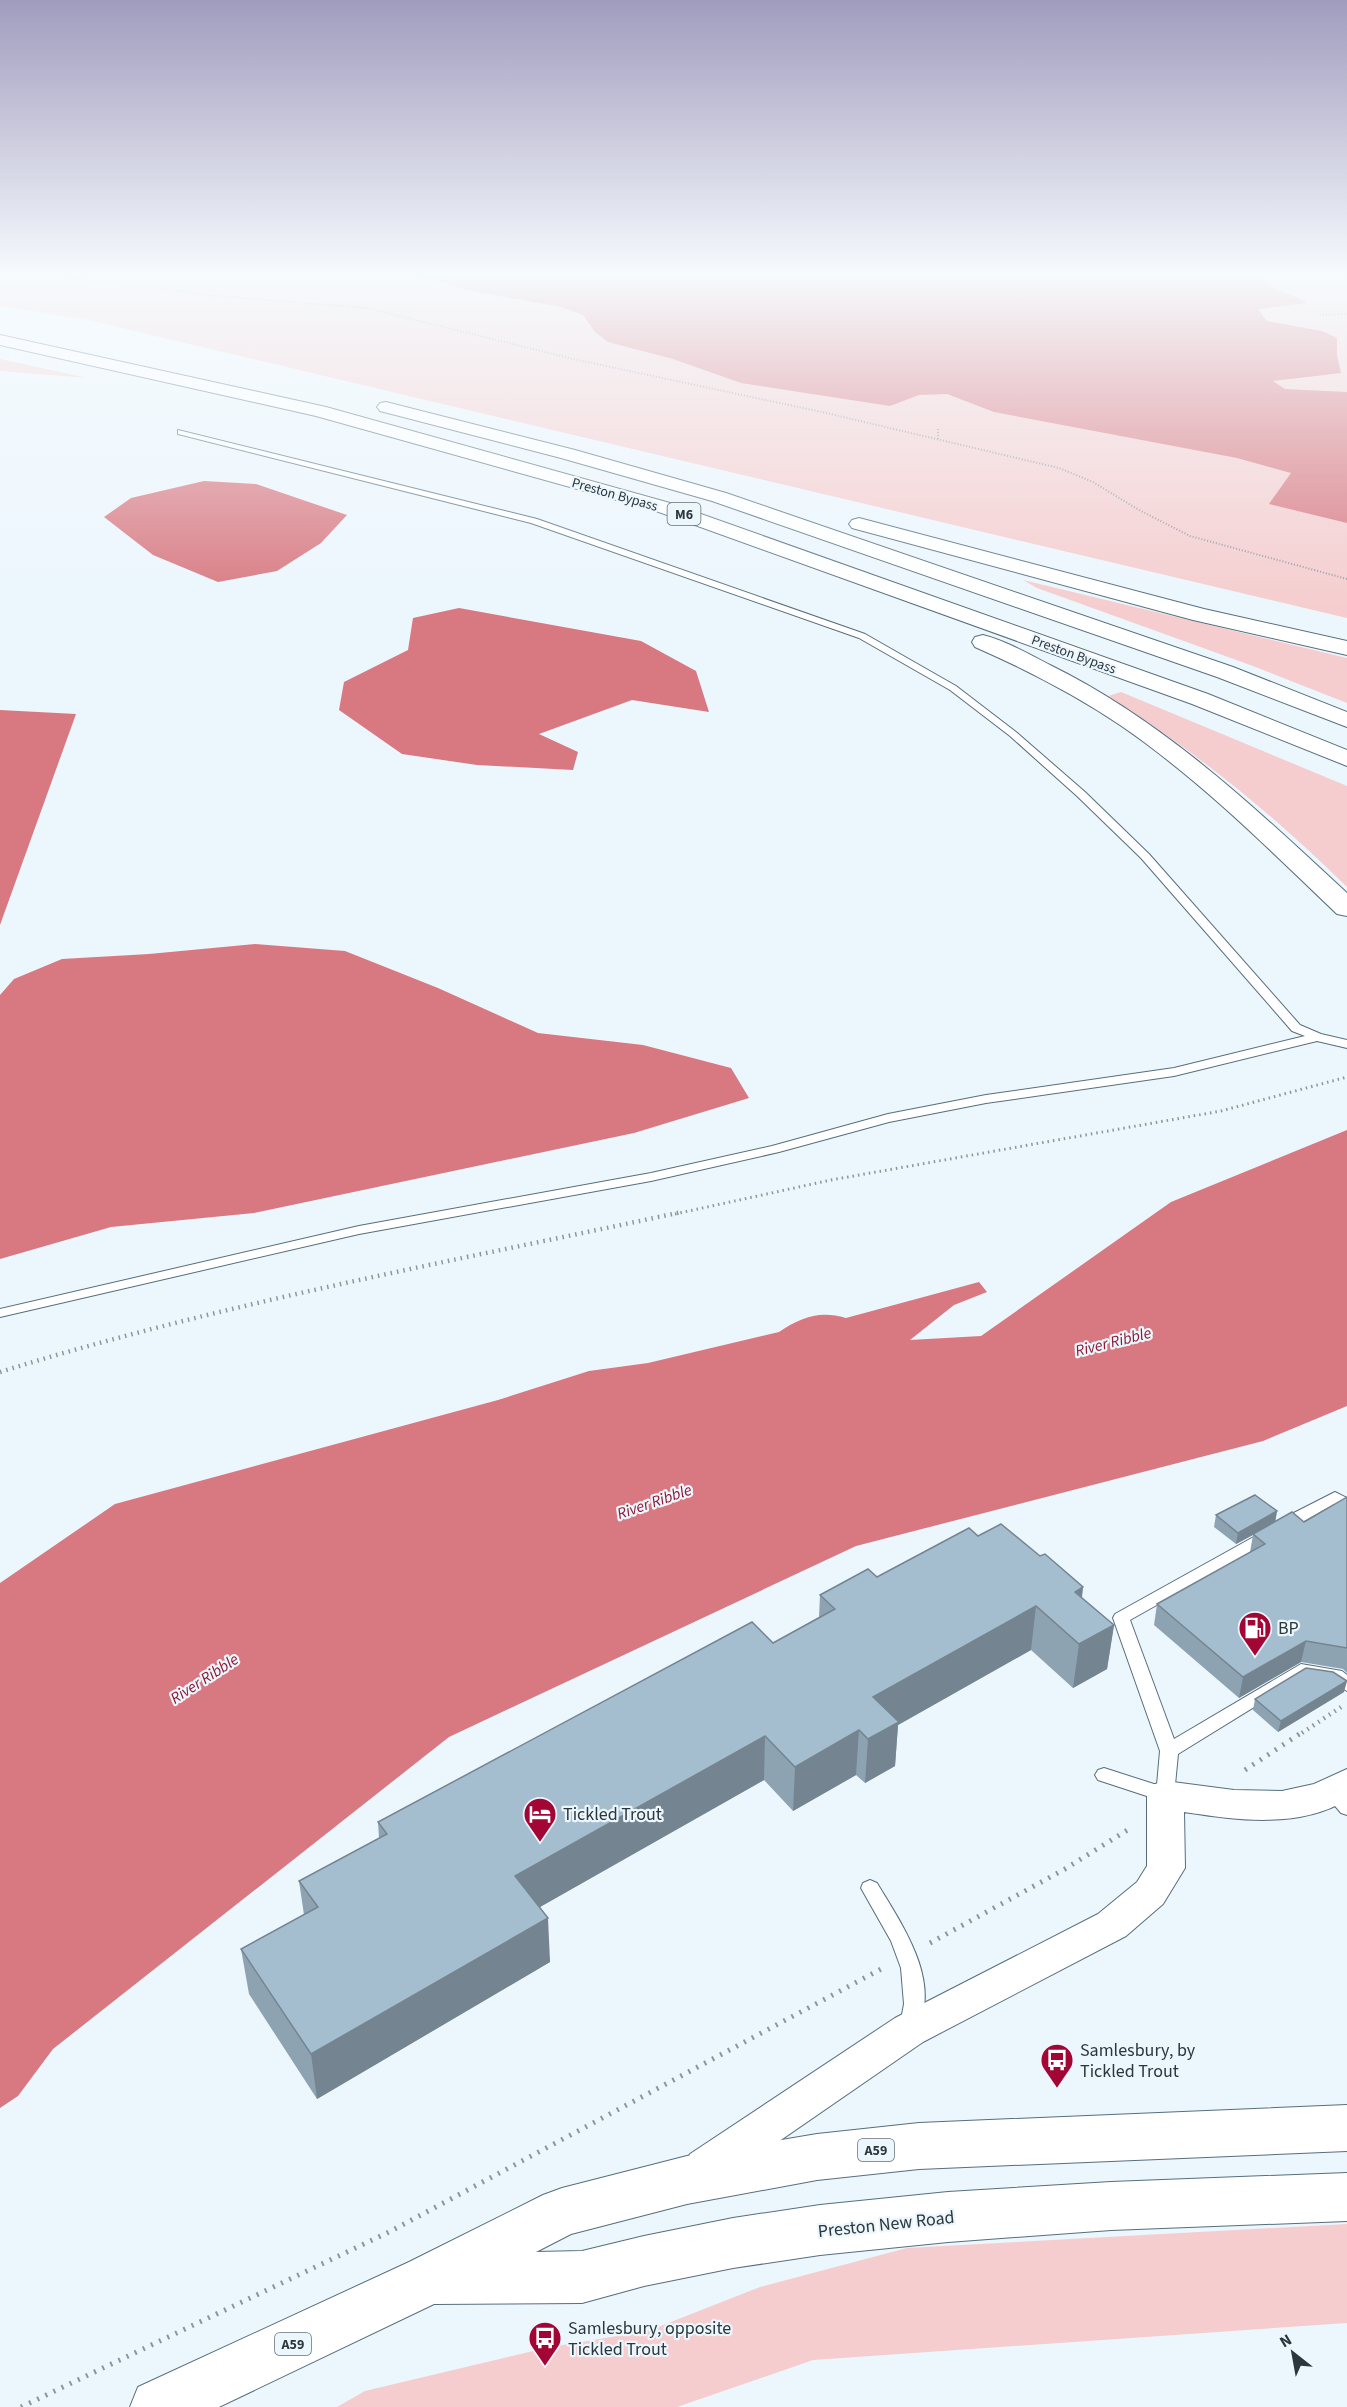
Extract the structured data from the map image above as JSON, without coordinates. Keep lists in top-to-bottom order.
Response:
{
  "streets": {
    "highway": [
      "Preston Bypass",
      "M6",
      "A59",
      "Preston New Road"
    ]
  },
  "water": ["River Ribble"],
  "places": {
    "fuel station": ["BP"],
    "hotel": ["Tickled Trout"],
    "bus stop": ["Samlesbury, by Tickled Trout", "Samlesbury, opposite Tickled Trout"]
  },
  "north": "top left"
}
